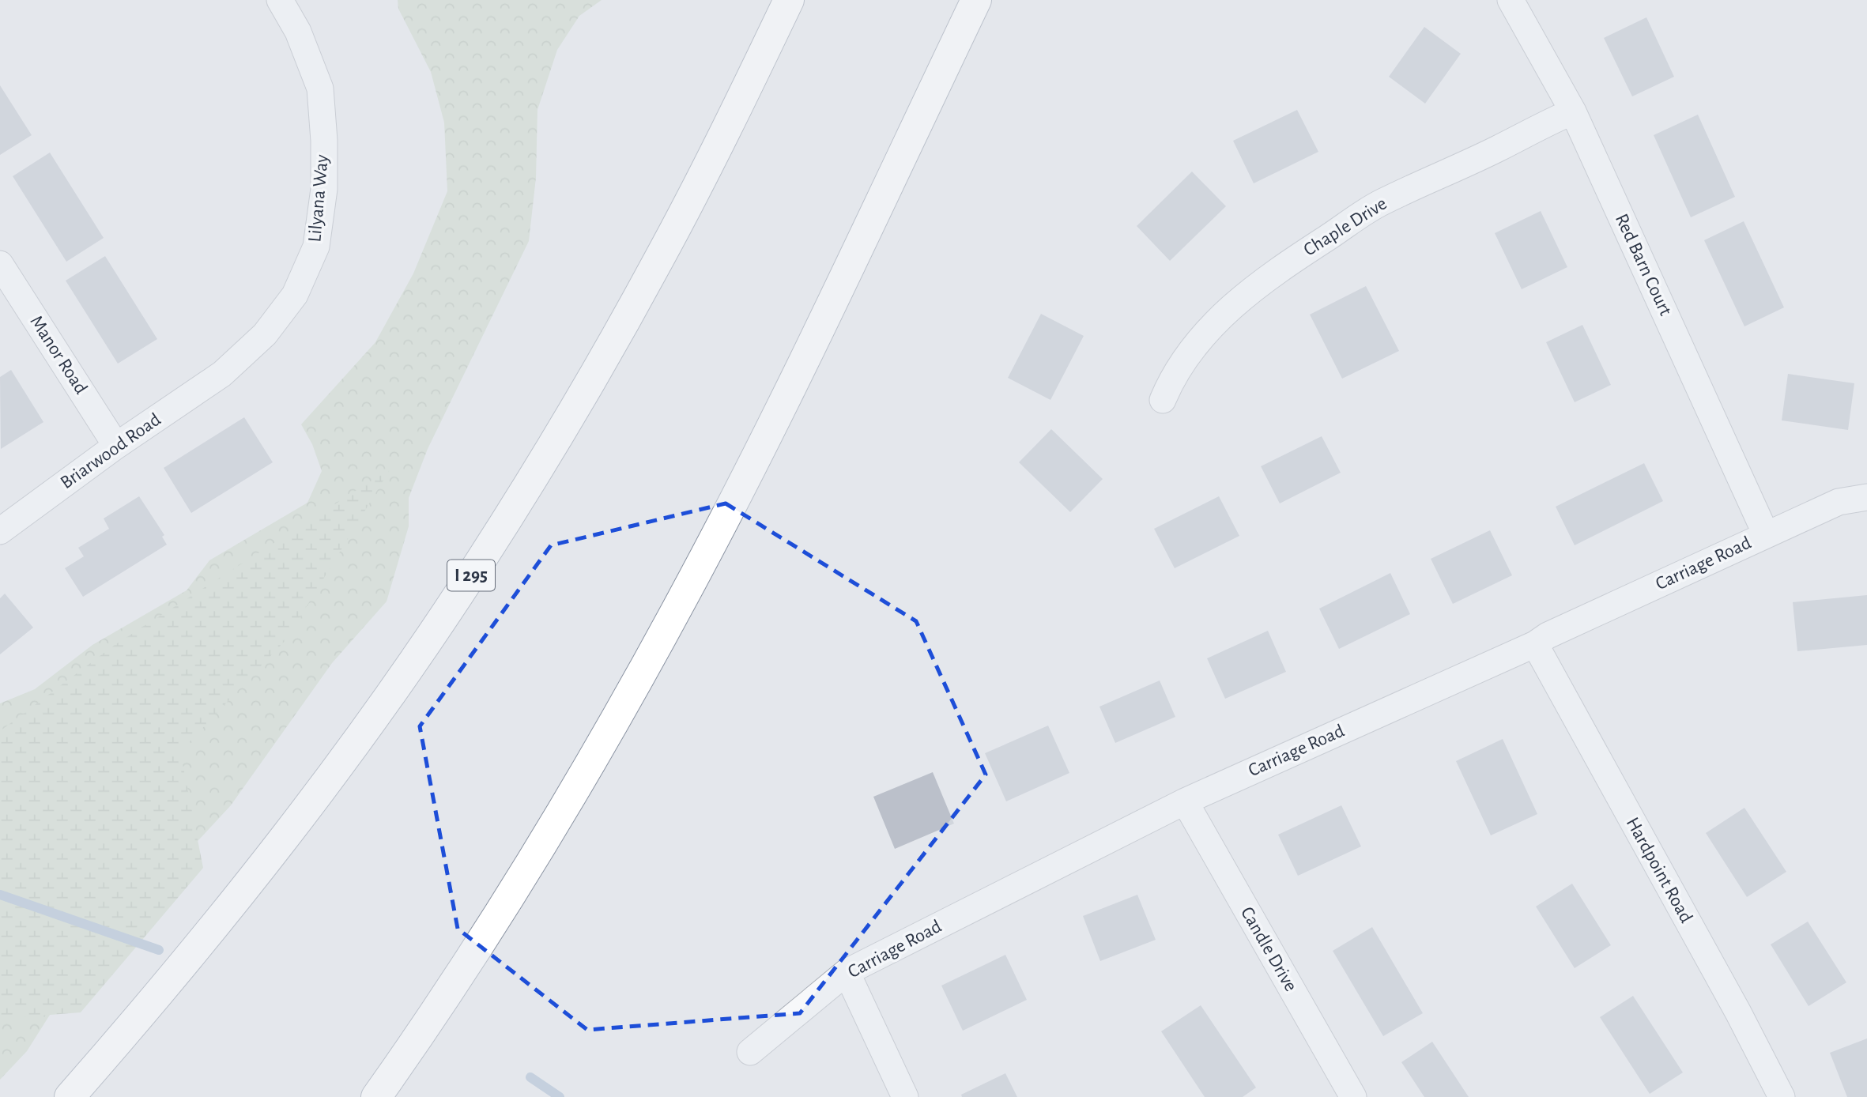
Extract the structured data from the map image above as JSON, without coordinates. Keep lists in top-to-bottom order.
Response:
{
  "streets": {
    "highway": ["I 295"],
    "street": [
      "Lilyana Way",
      "Chaple Drive",
      "Red Barn Court",
      "Manor Road",
      "Briarwood Road",
      "Carriage Road",
      "Hardpoint Road",
      "Candle Drive"
    ]
  },
  "crossings": [
    ["Lilyana Way", "Briarwood Road"],
    ["Chaple Drive", "Red Barn Court"],
    ["Red Barn Court", "Carriage Road"],
    ["Manor Road", "Briarwood Road"],
    ["Carriage Road", "Hardpoint Road"],
    ["Carriage Road", "Candle Drive"]
  ]
}
